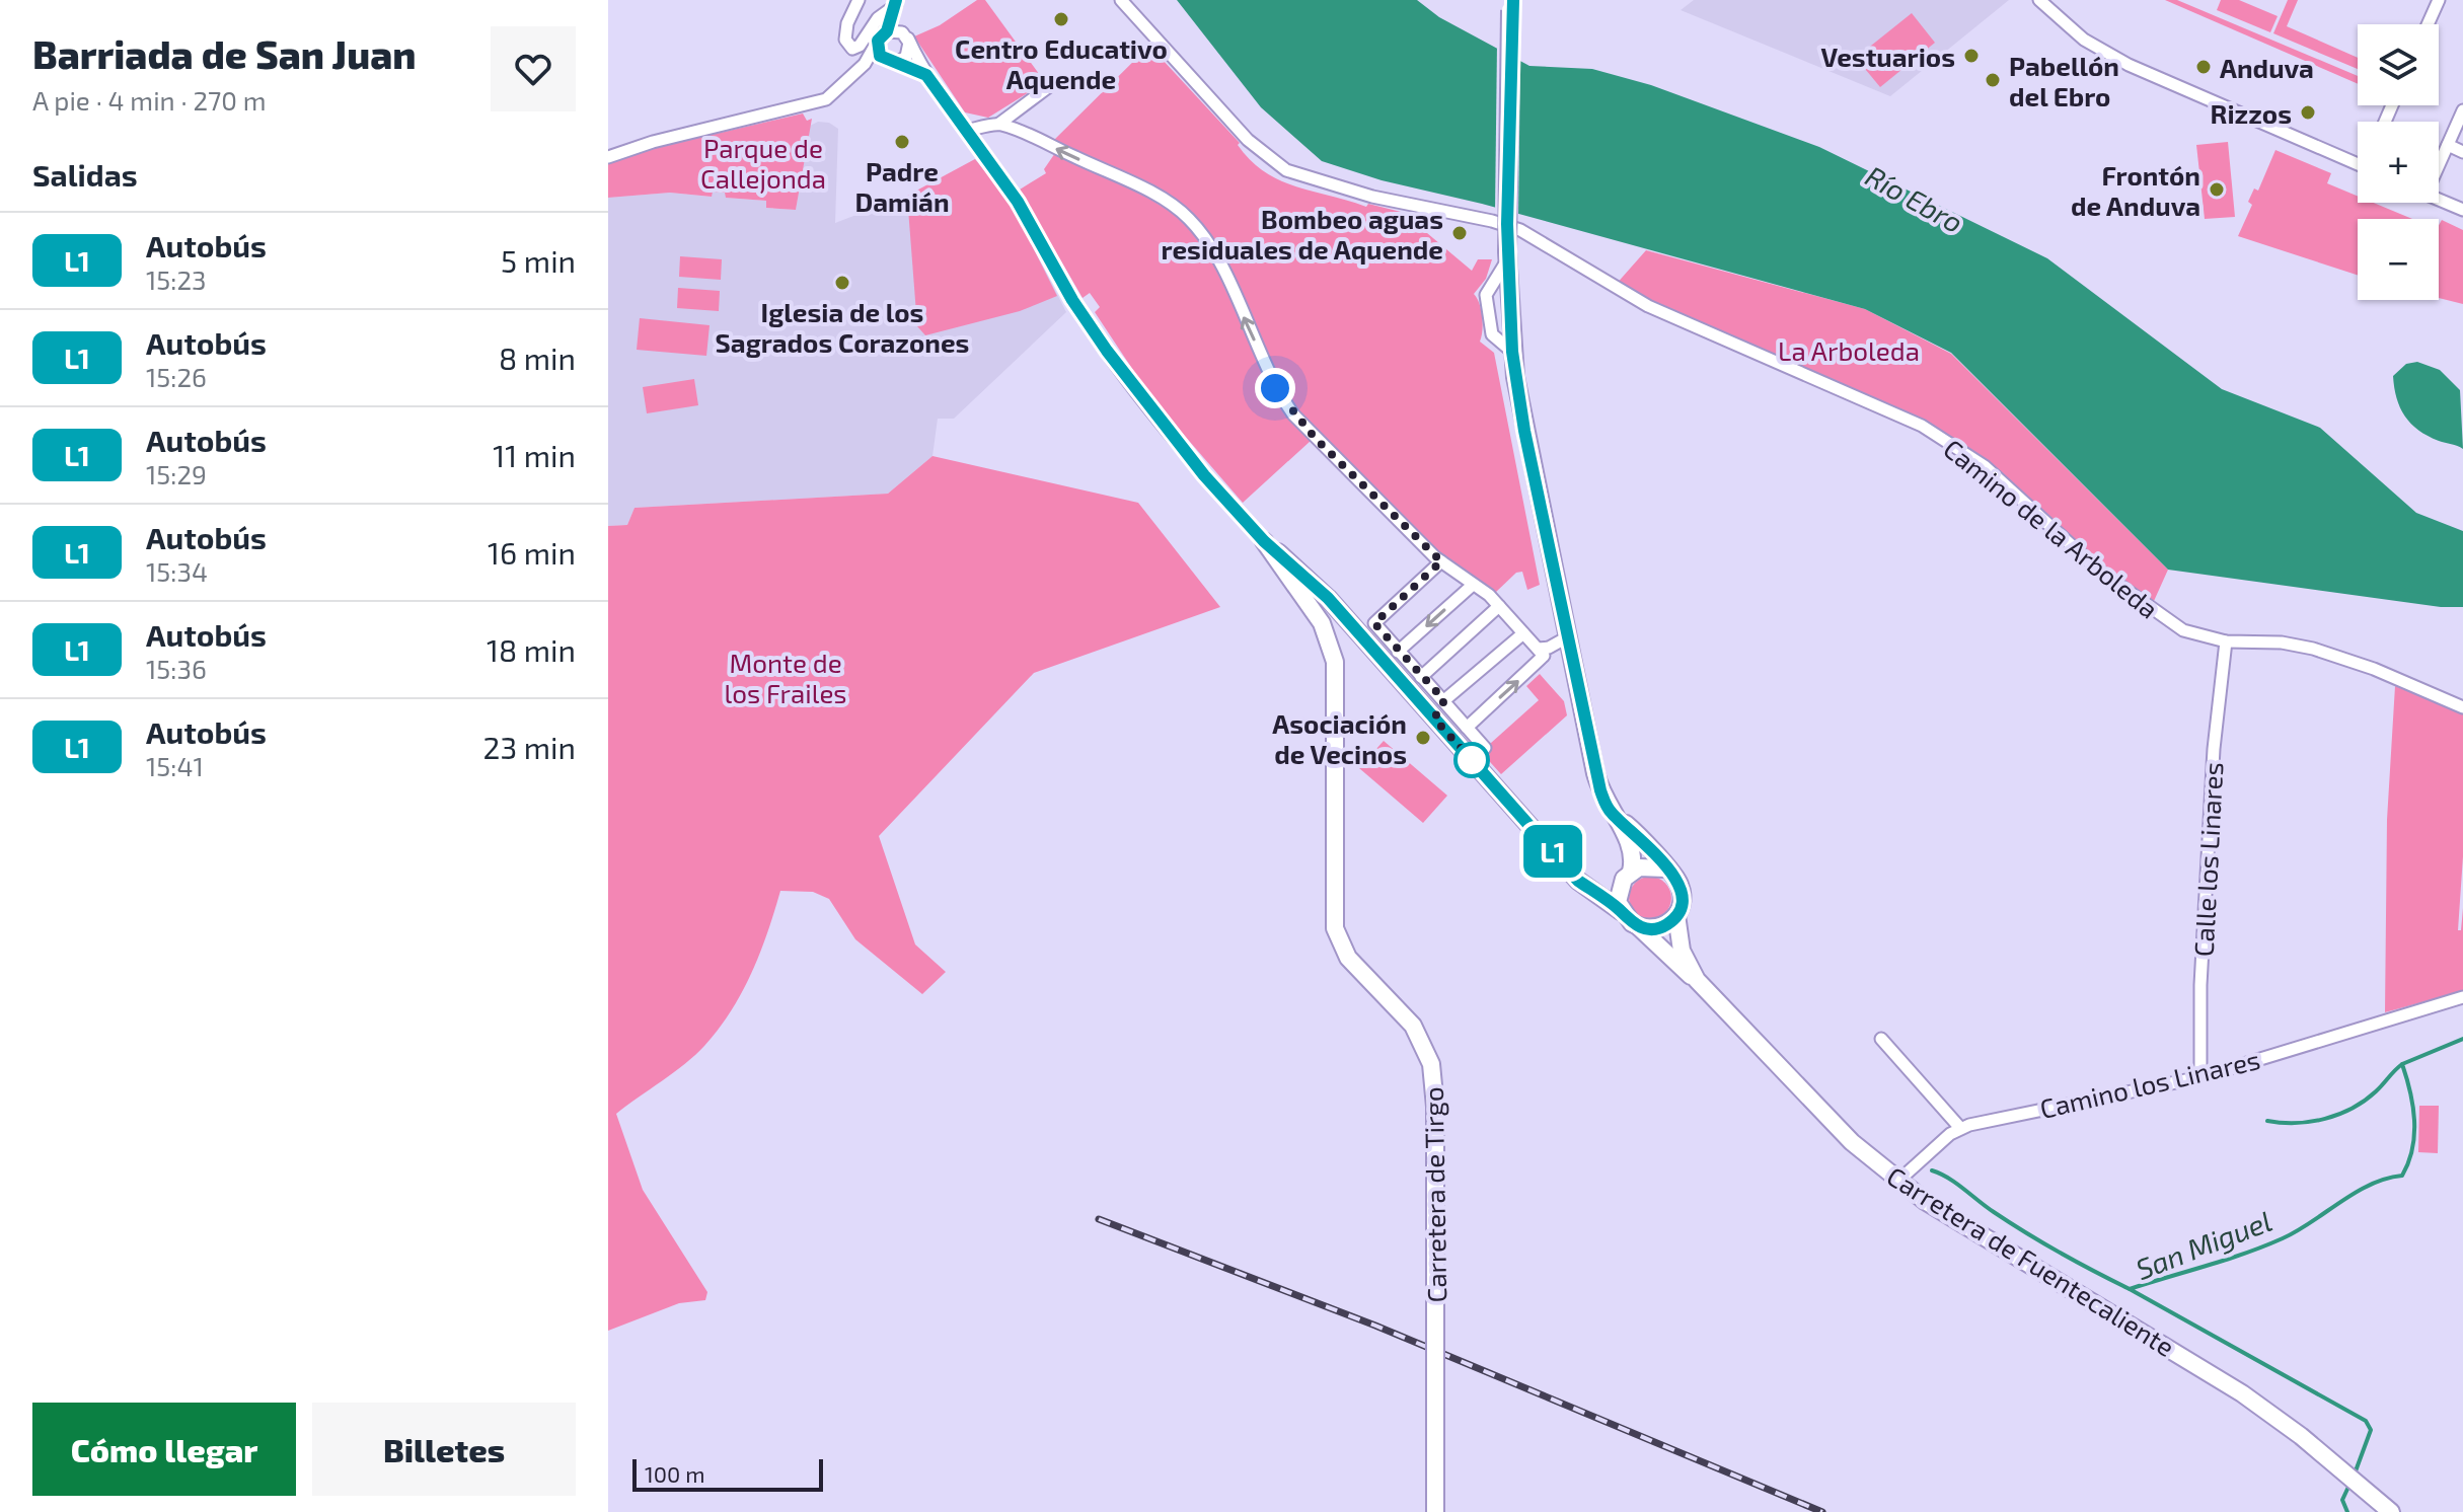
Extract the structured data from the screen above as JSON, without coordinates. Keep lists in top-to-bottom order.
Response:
{
  "streets": {
    "main road": ["Carretera de Tirgo", "Carretera de Fuentecaliente"],
    "street": ["Camino de la Arboleda", "Calle los Linares", "Camino los Linares"]
  },
  "crossings": [
    ["Camino de la Arboleda", "Calle los Linares"],
    ["Calle los Linares", "Camino los Linares"],
    ["Camino los Linares", "Carretera de Fuentecaliente"]
  ],
  "water": ["Río Ebro", "San Miguel"],
  "parks": ["Parque de Callejonda", "La Arboleda", "Monte de los Frailes"],
  "places": [
    "Centro Educativo Aquende",
    "Vestuarios",
    "Anduva",
    "Pabellón del Ebro",
    "Rizzos",
    "Padre Damián",
    "Frontón de Anduva",
    "Bombeo aguas residuales de Aquende",
    "Iglesia de los Sagrados Corazones",
    "Asociación de Vecinos"
  ],
  "lines": ["bus line L1"],
  "scale_bar": "100 m",
  "page": {
    "heading": [
      ["Barriada de San Juan", "A pie · 4 min · 270 m"],
      "Salidas"
    ],
    "on_map": "L1",
    "map_buttons": ["+", "−"],
    "list": [
      {
        "mark": "L1",
        "name": "Autobús",
        "note": "15:23",
        "value": "5 min"
      },
      {
        "mark": "L1",
        "name": "Autobús",
        "note": "15:26",
        "value": "8 min"
      },
      {
        "mark": "L1",
        "name": "Autobús",
        "note": "15:29",
        "value": "11 min"
      },
      {
        "mark": "L1",
        "name": "Autobús",
        "note": "15:34",
        "value": "16 min"
      },
      {
        "mark": "L1",
        "name": "Autobús",
        "note": "15:36",
        "value": "18 min"
      },
      {
        "mark": "L1",
        "name": "Autobús",
        "note": "15:41",
        "value": "23 min"
      }
    ],
    "buttons": ["Cómo llegar", "Billetes"],
    "scale": "100 m"
  }
}
